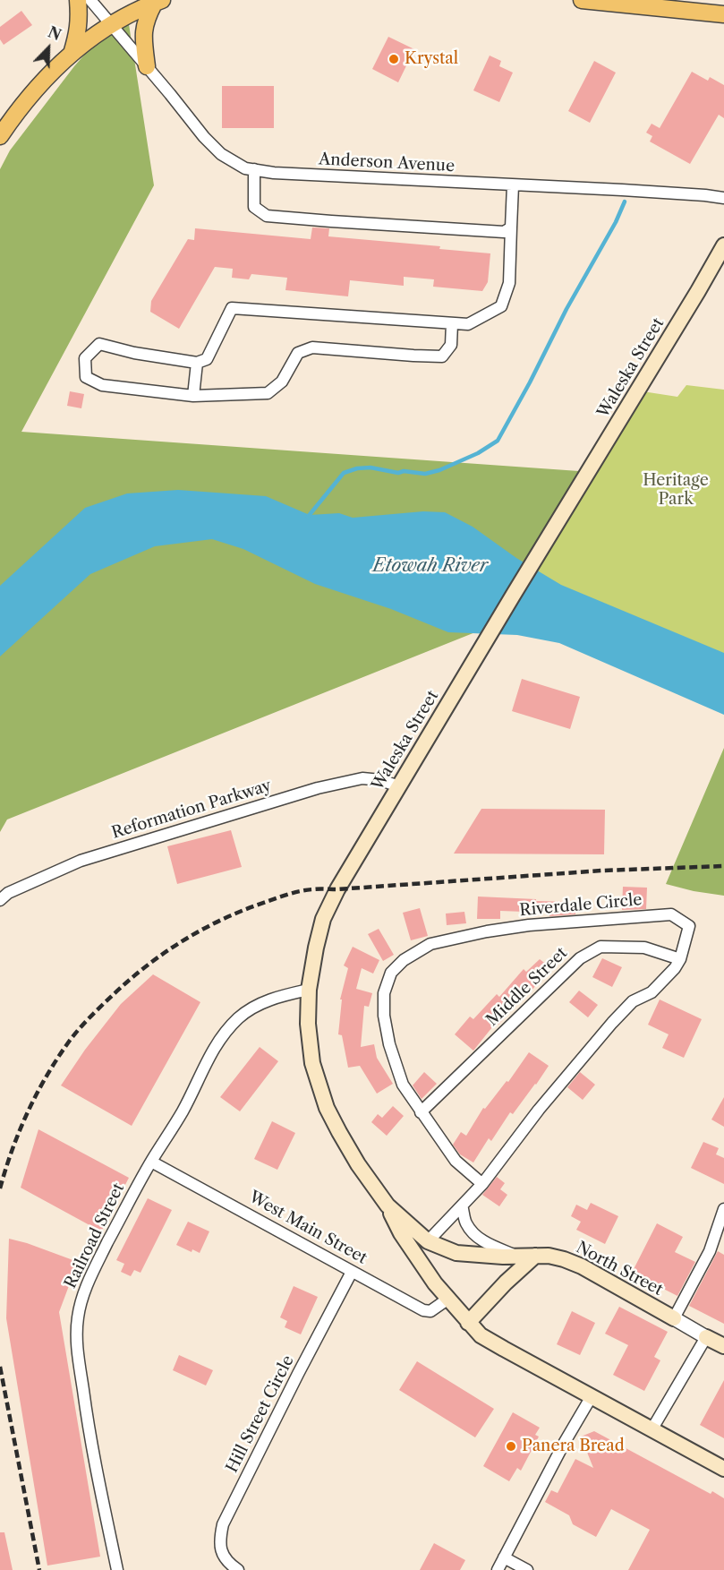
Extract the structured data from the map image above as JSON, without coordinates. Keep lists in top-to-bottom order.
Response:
{
  "streets": {
    "main road": ["Waleska Street", "North Street"],
    "street": [
      "Anderson Avenue",
      "Reformation Parkway",
      "Riverdale Circle",
      "Middle Street",
      "West Main Street",
      "Railroad Street",
      "Hill Street Circle"
    ]
  },
  "crossings": [
    ["Waleska Street", "Reformation Parkway"],
    ["Waleska Street", "Railroad Street"],
    ["Waleska Street", "North Street"],
    ["Riverdale Circle", "Middle Street"],
    ["West Main Street", "Railroad Street"],
    ["West Main Street", "Hill Street Circle"]
  ],
  "water": ["Etowah River"],
  "parks": ["Heritage Park"],
  "places": ["Krystal", "Panera Bread"],
  "north": "top right"
}
